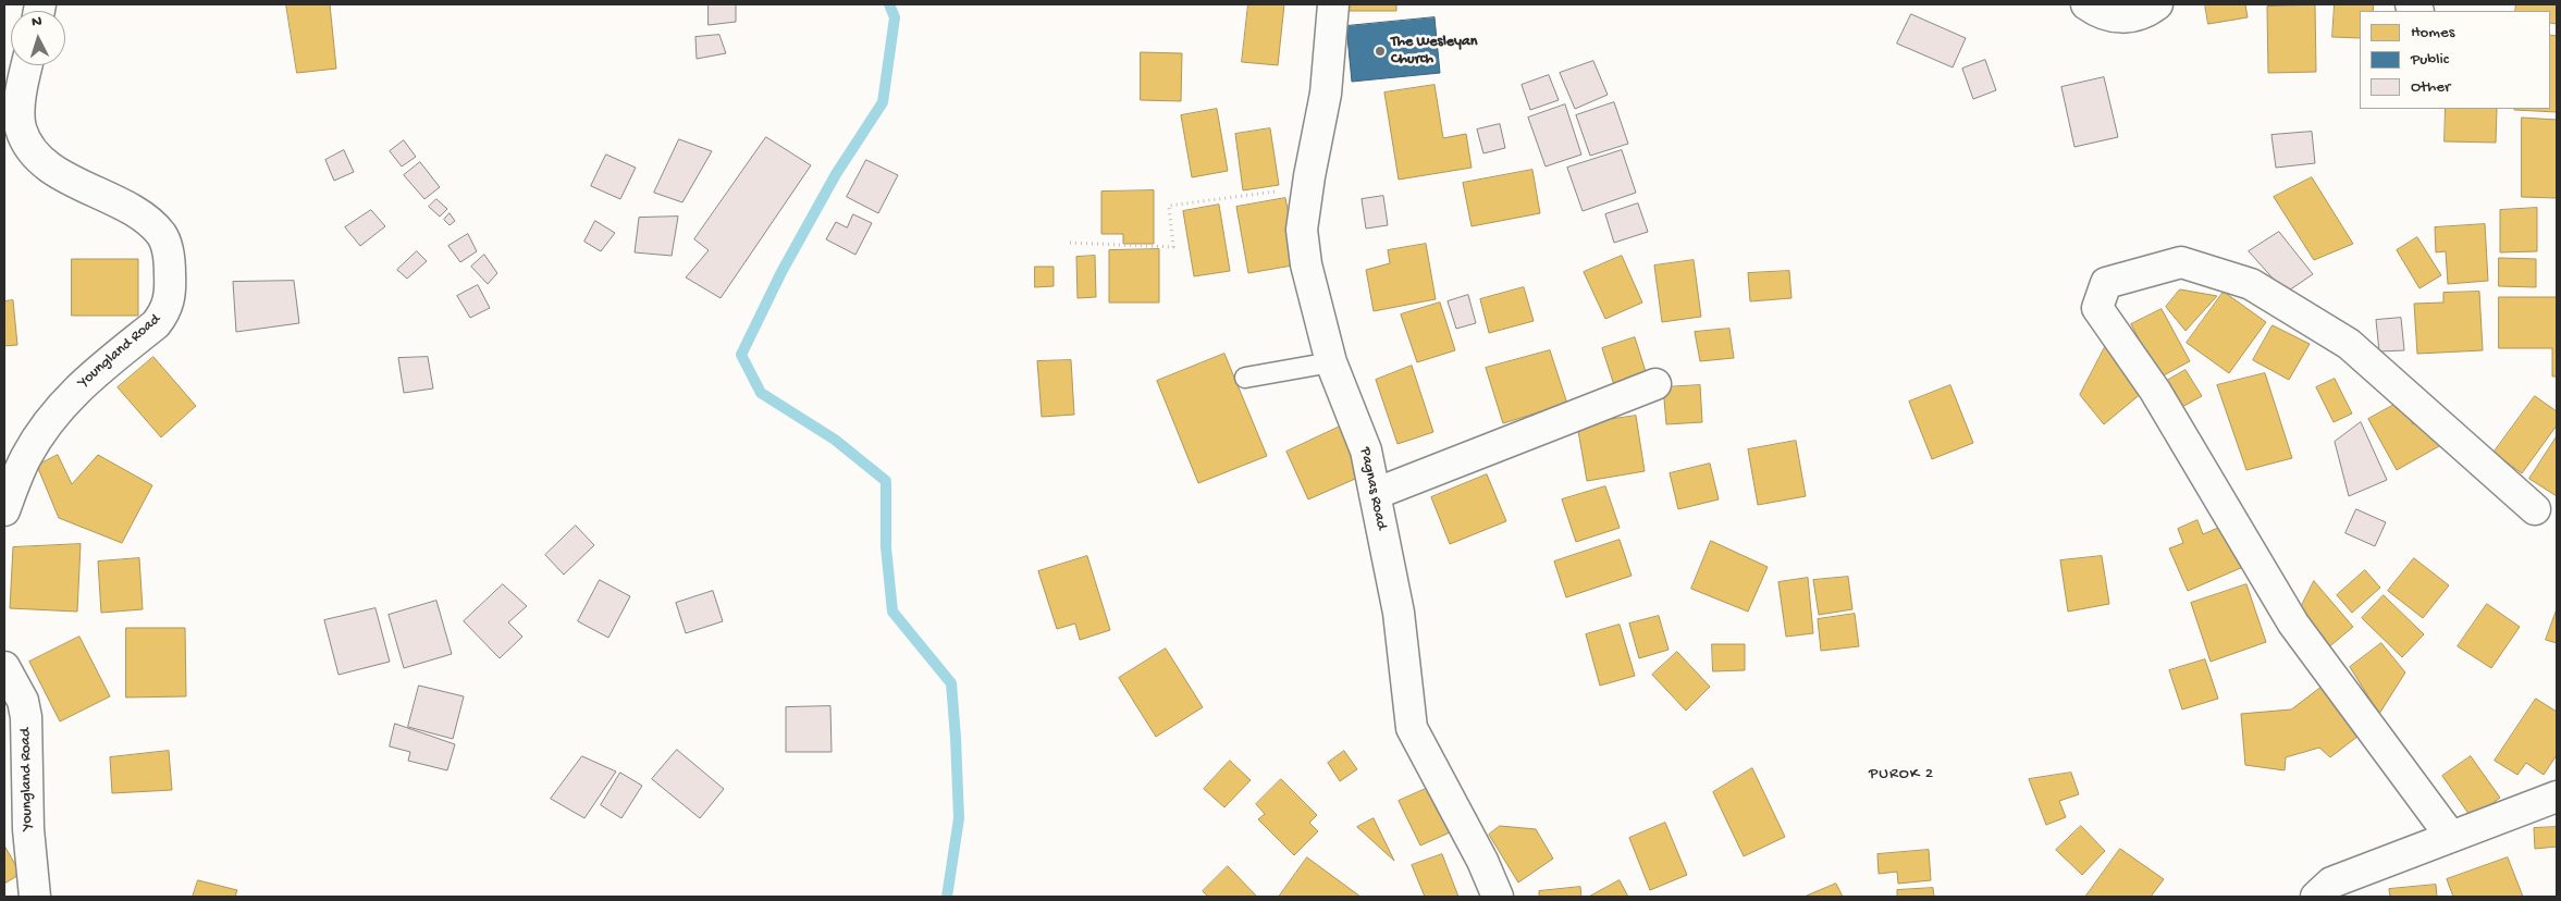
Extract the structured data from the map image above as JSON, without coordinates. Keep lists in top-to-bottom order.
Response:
{
  "streets": {
    "street": ["Youngland Road", "Pagnas Road"]
  },
  "districts": ["PUROK 2"],
  "places": ["The Wesleyan Church"],
  "legend": ["Homes", "Public", "Other"],
  "north": "top"
}
